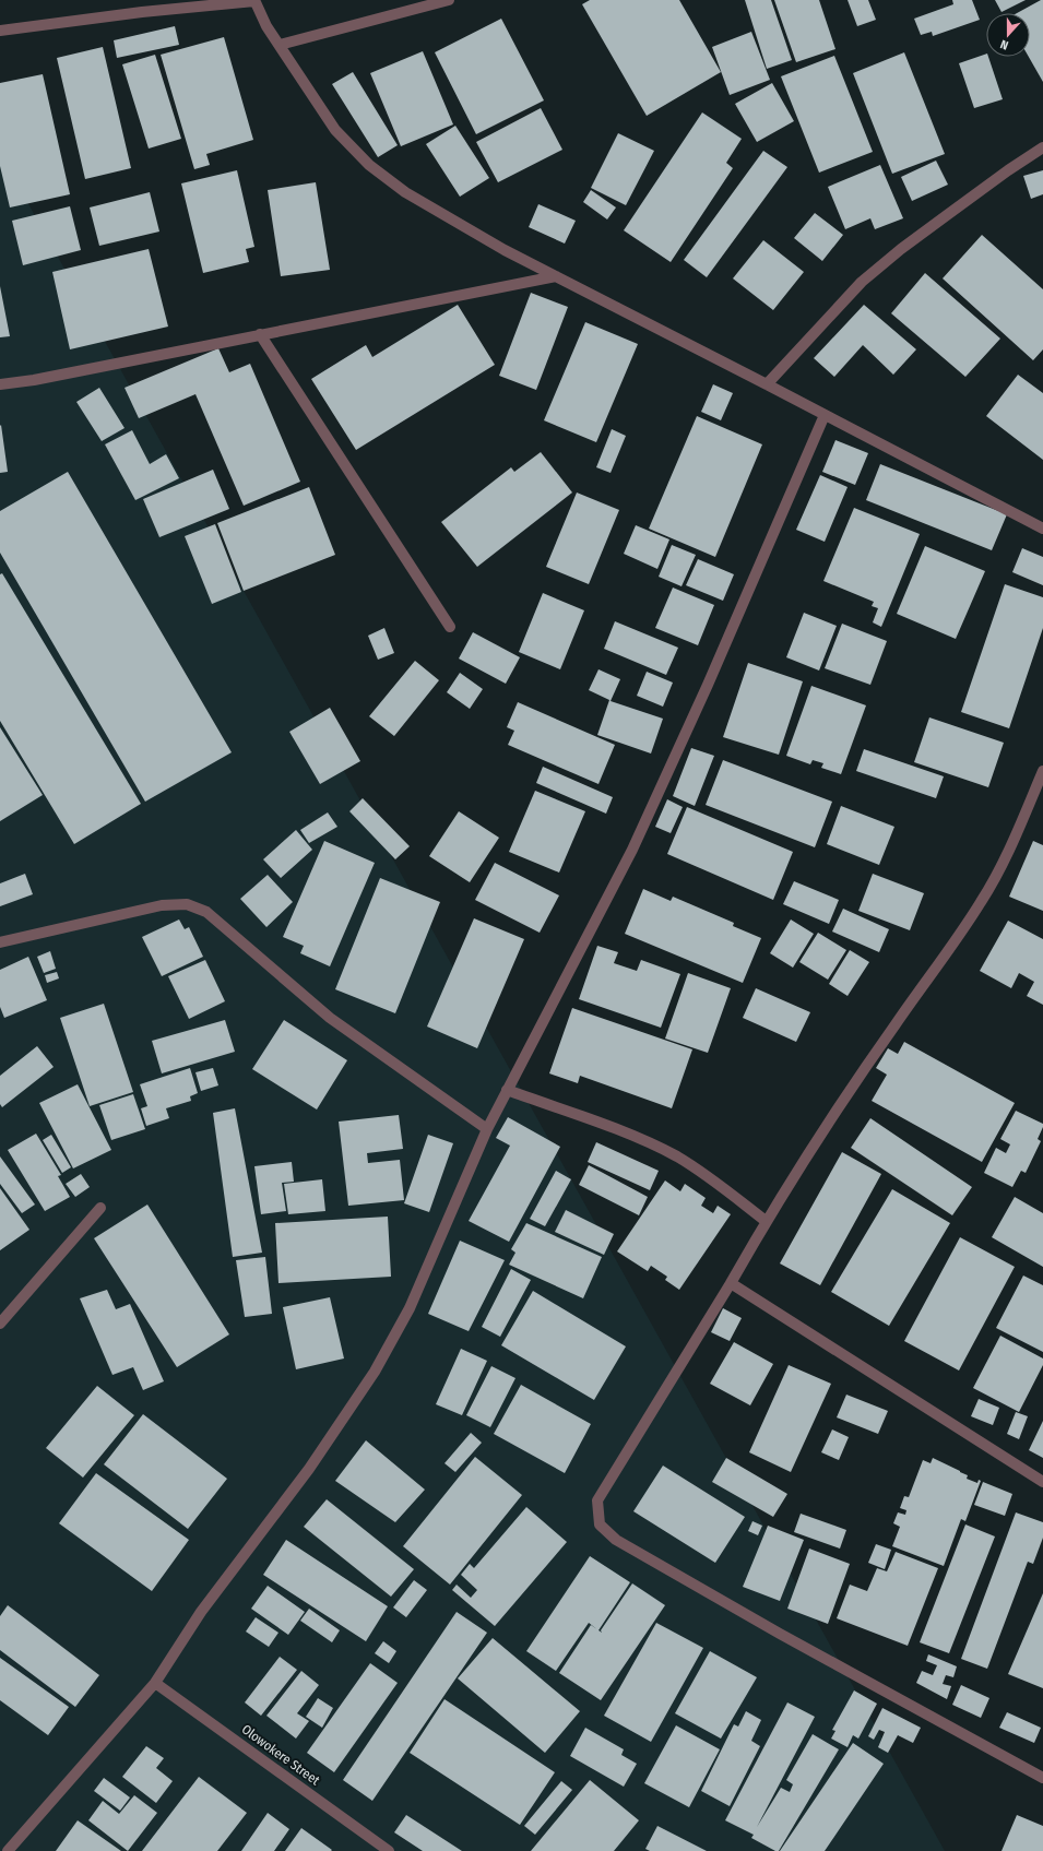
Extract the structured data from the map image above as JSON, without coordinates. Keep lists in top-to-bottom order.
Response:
{
  "streets": {
    "street": ["Olowokere Street"]
  },
  "north": "bottom"
}
